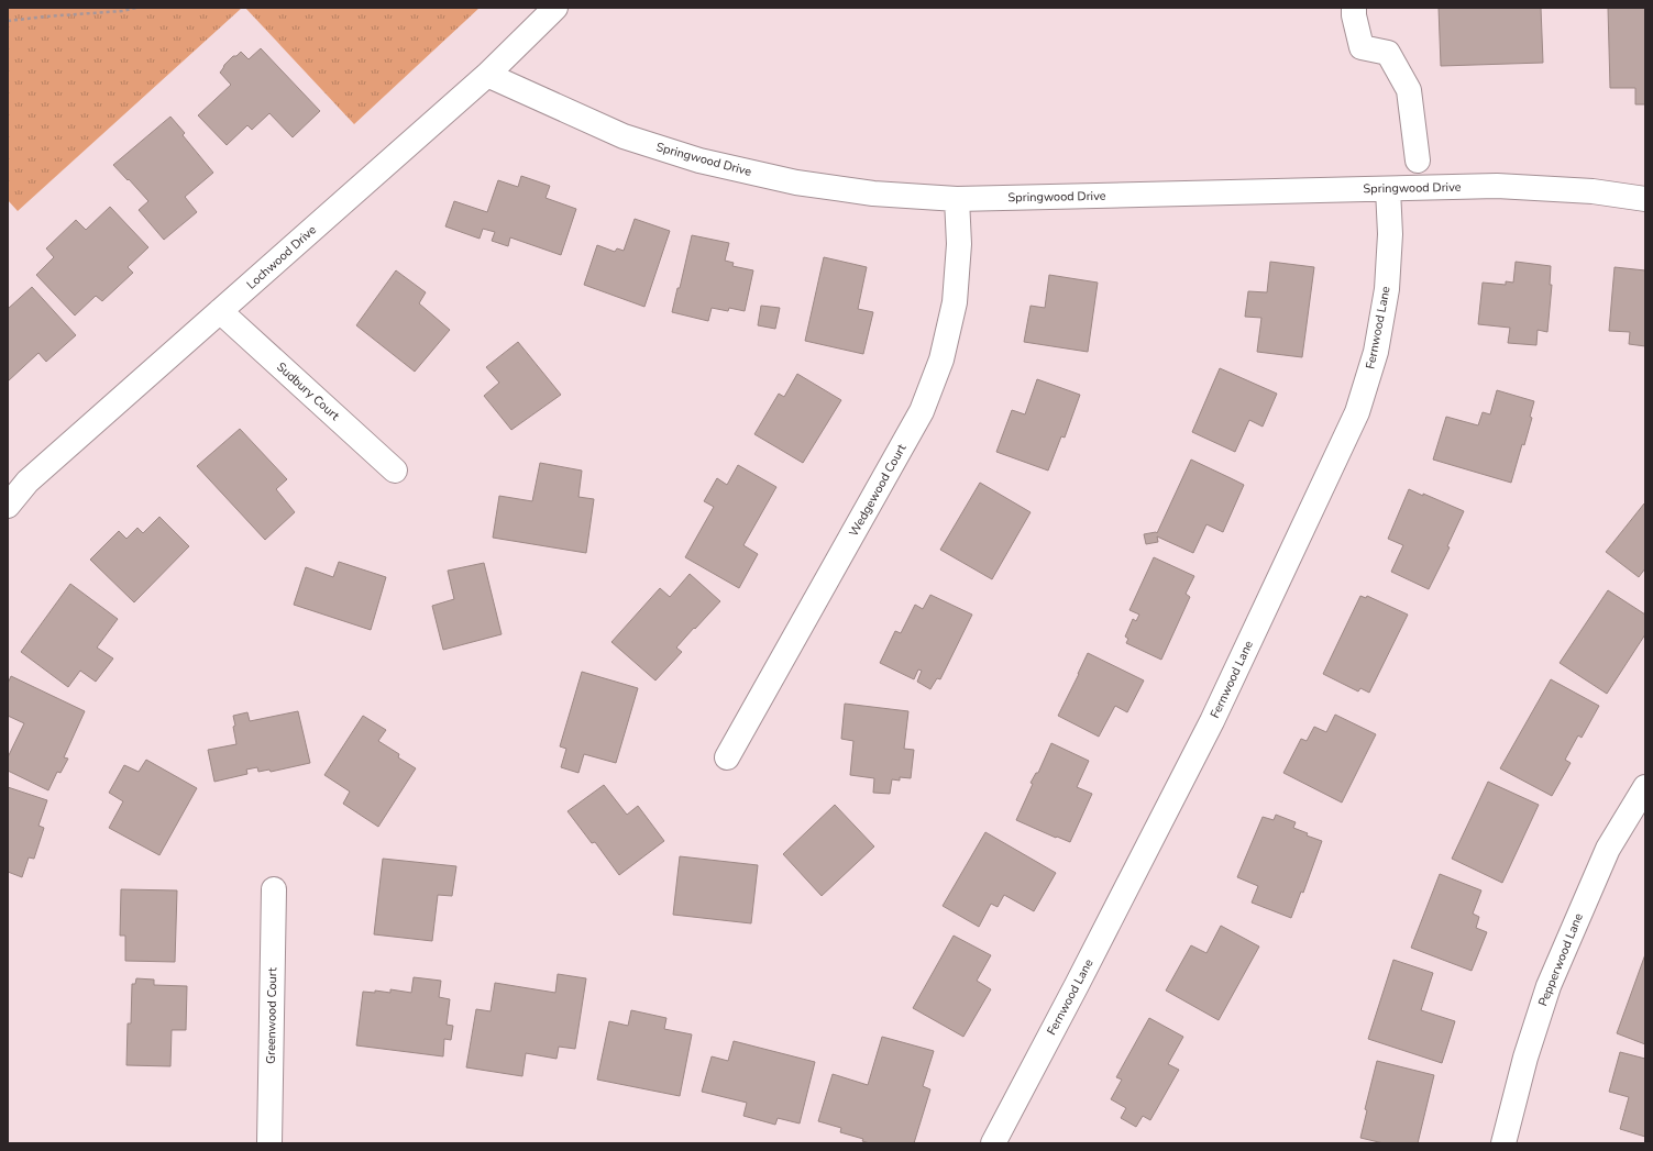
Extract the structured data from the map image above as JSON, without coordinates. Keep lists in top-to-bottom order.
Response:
{
  "streets": {
    "street": [
      "Springwood Drive",
      "Lochwood Drive",
      "Fernwood Lane",
      "Sudbury Court",
      "Wedgewood Court",
      "Pepperwood Lane",
      "Greenwood Court"
    ]
  },
  "crossings": [
    ["Springwood Drive", "Lochwood Drive"],
    ["Springwood Drive", "Fernwood Lane"],
    ["Springwood Drive", "Wedgewood Court"],
    ["Lochwood Drive", "Sudbury Court"]
  ]
}
